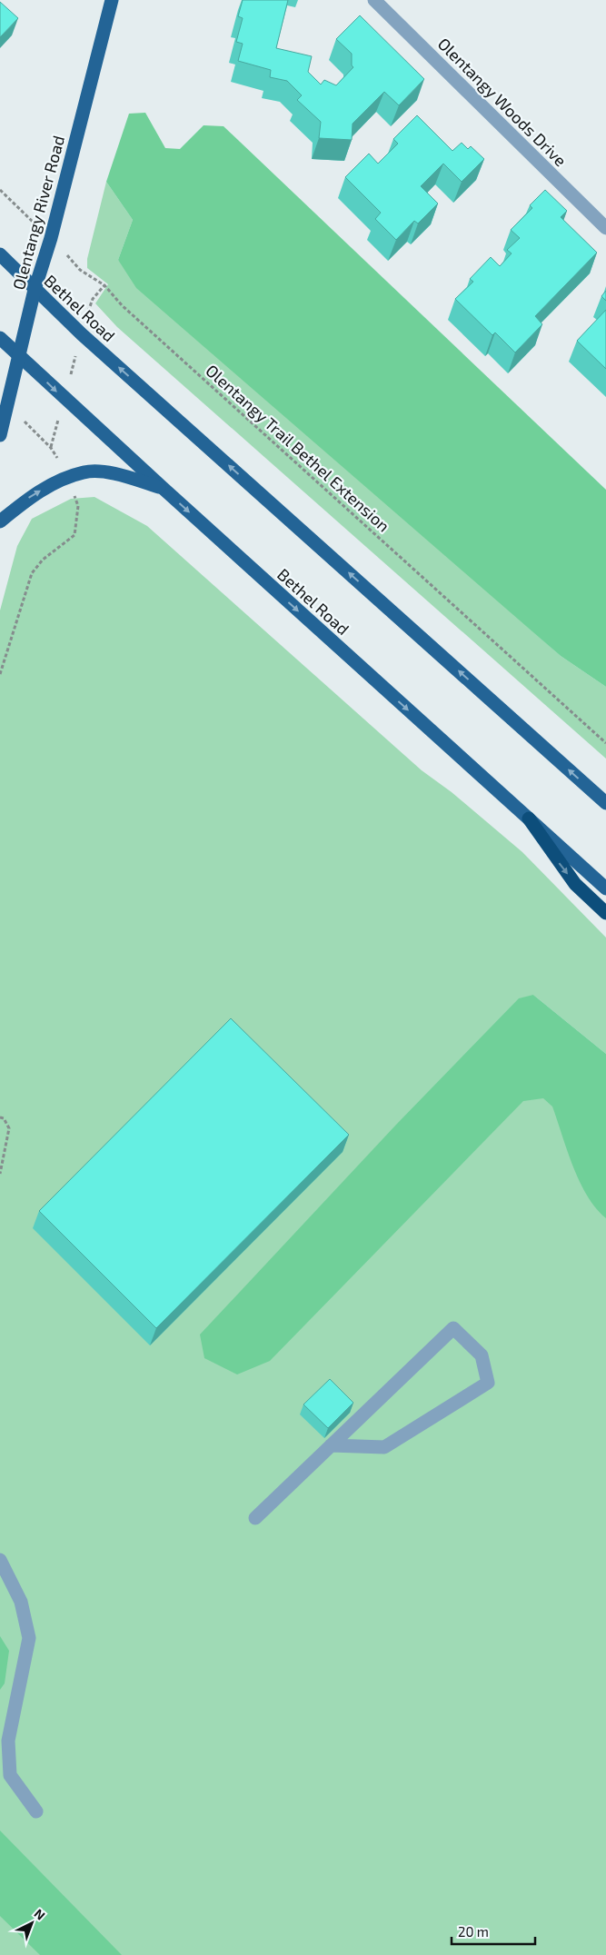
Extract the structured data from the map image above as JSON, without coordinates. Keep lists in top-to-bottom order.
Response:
{
  "streets": {
    "main road": ["Olentangy River Road", "Bethel Road"],
    "street": ["Olentangy Woods Drive"],
    "path": ["Olentangy Trail Bethel Extension"]
  },
  "crossings": [
    ["Olentangy River Road", "Bethel Road"],
    ["Bethel Road", "Olentangy Trail Bethel Extension"]
  ],
  "scale_bar": "20 m",
  "north": "top right"
}
